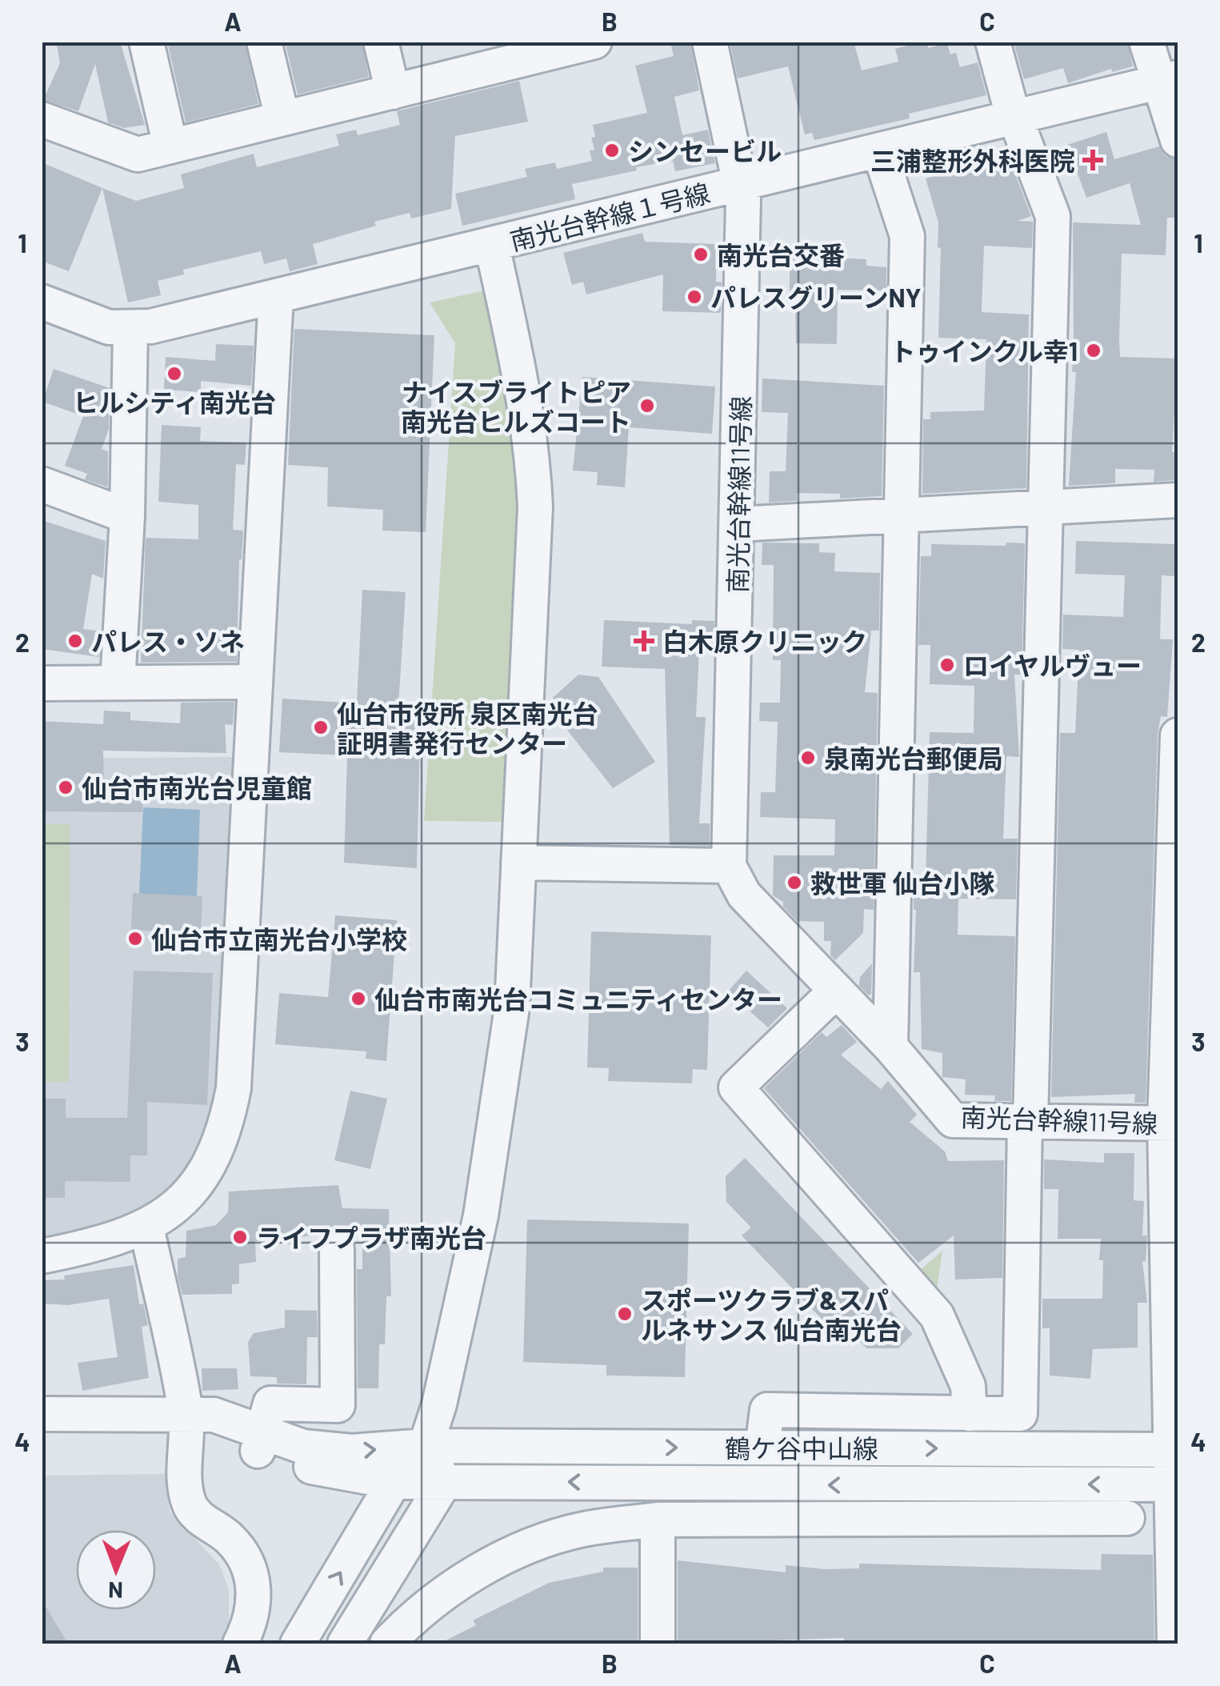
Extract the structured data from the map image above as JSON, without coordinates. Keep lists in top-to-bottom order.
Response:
{
  "streets": {
    "street": ["南光台幹線１号線", "南光台幹線11号線", "鶴ケ谷中山線"]
  },
  "crossings": [
    ["南光台幹線１号線", "南光台幹線11号線"]
  ],
  "places": {
    "other": [
      "シンセービル",
      "南光台交番",
      "パレスグリーンNY",
      "トゥインクル幸1",
      "ヒルシティ南光台",
      "ナイスブライトピア 南光台ヒルズコート",
      "パレス・ソネ",
      "ロイヤルヴュー",
      "仙台市役所 泉区南光台 証明書発行センター",
      "泉南光台郵便局",
      "仙台市南光台児童館",
      "救世軍 仙台小隊",
      "仙台市立南光台小学校",
      "仙台市南光台コミュニティセンター",
      "ライフプラザ南光台",
      "スポーツクラブ&スパ ルネサンス 仙台南光台"
    ],
    "health": ["三浦整形外科医院", "白木原クリニック"]
  },
  "north": "bottom",
  "grid": {
    "columns": ["A", "B", "C"],
    "rows": [
      "1",
      "2",
      "3",
      "4"
    ]
  }
}
